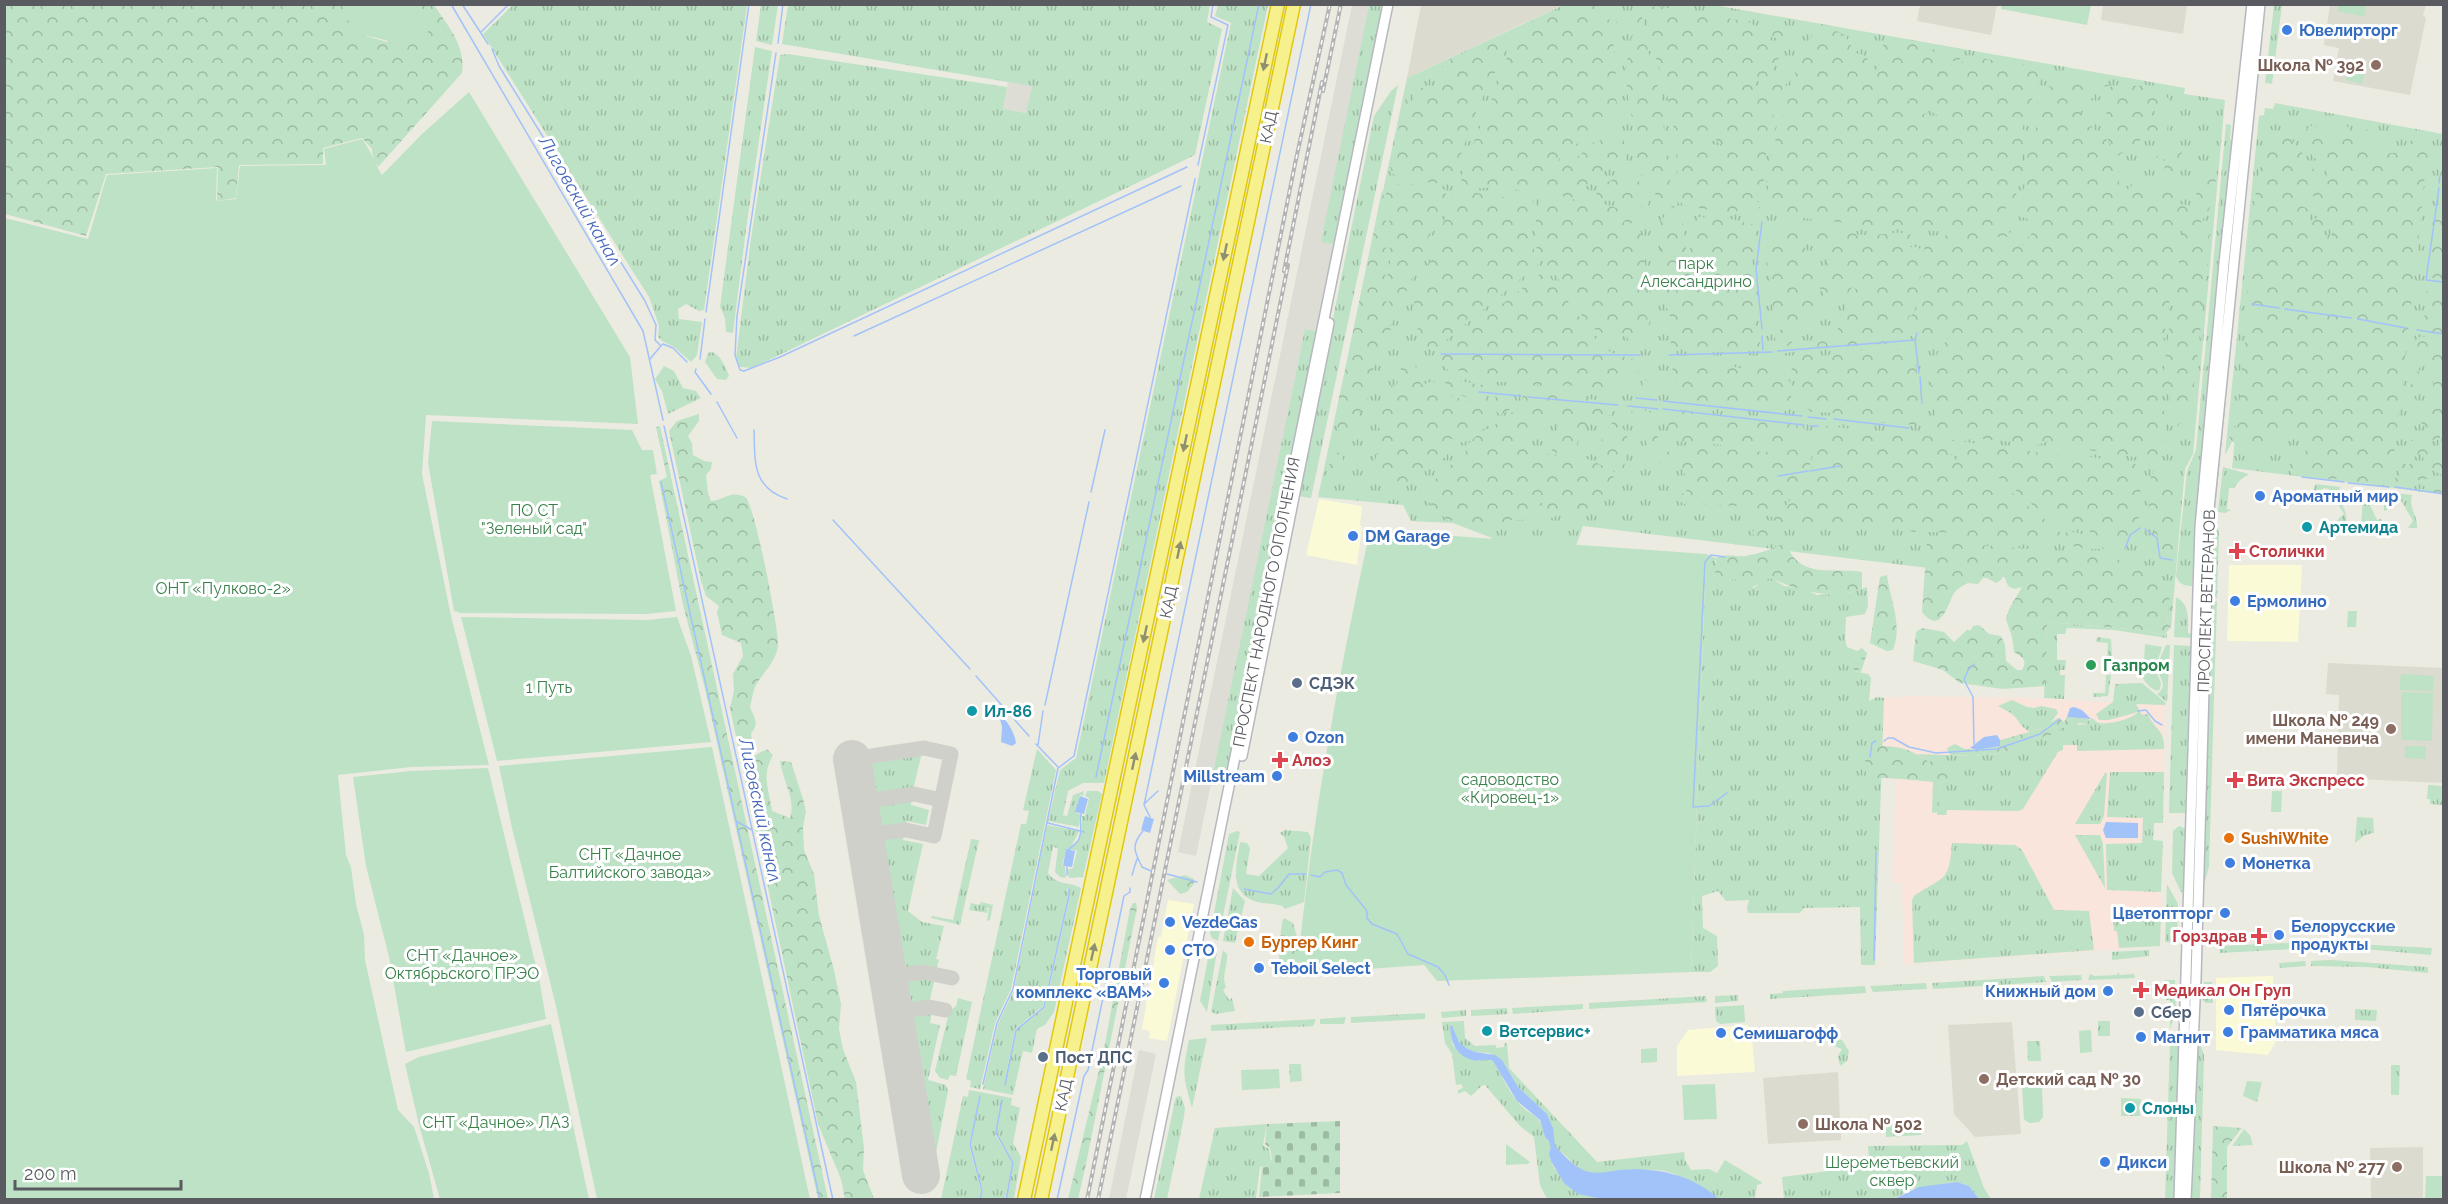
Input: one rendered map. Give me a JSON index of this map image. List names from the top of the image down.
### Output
{
  "streets": {
    "highway": ["КАД"],
    "main road": ["ПРОСПЕКТ ВЕТЕРАНОВ", "ПРОСПЕКТ НАРОДНОГО ОПОЛЧЕНИЯ"]
  },
  "water": ["Лиговский канал"],
  "parks": [
    "парк Александрино",
    "ПО СТ \"Зеленый сад\"",
    "ОНТ «Пулково-2»",
    "1 Путь",
    "садоводство «Кировец-1»",
    "СНТ «Дачное Балтийского завода»",
    "СНТ «Дачное» Октябрьского ПРЭО",
    "СНТ «Дачное» ЛАЗ",
    "Шереметьевский сквер"
  ],
  "places": {
    "other": [
      "Ювелирторг",
      "Школа № 392",
      "Ароматный мир",
      "Артемида",
      "DM Garage",
      "Ермолино",
      "Газпром",
      "СДЭК",
      "Ил-86",
      "Школа № 249 имени Маневича",
      "Ozon",
      "Millstream",
      "SushiWhite",
      "Монетка",
      "Цветоптторг",
      "VezdeGas",
      "Белорусские продукты",
      "Бургер Кинг",
      "СТО",
      "Teboil Select",
      "Торговый комплекс «ВАМ»",
      "Книжный дом",
      "Пятёрочка",
      "Сбер",
      "Ветсервис+",
      "Грамматика мяса",
      "Семишагофф",
      "Магнит",
      "Пост ДПС",
      "Детский сад № 30",
      "Слоны",
      "Школа № 502",
      "Дикси",
      "Школа № 277"
    ],
    "health": [
      "Столички",
      "Алоэ",
      "Вита Экспресс",
      "Горздрав",
      "Медикал Он Груп"
    ]
  },
  "scale_bar": "200 m"
}
